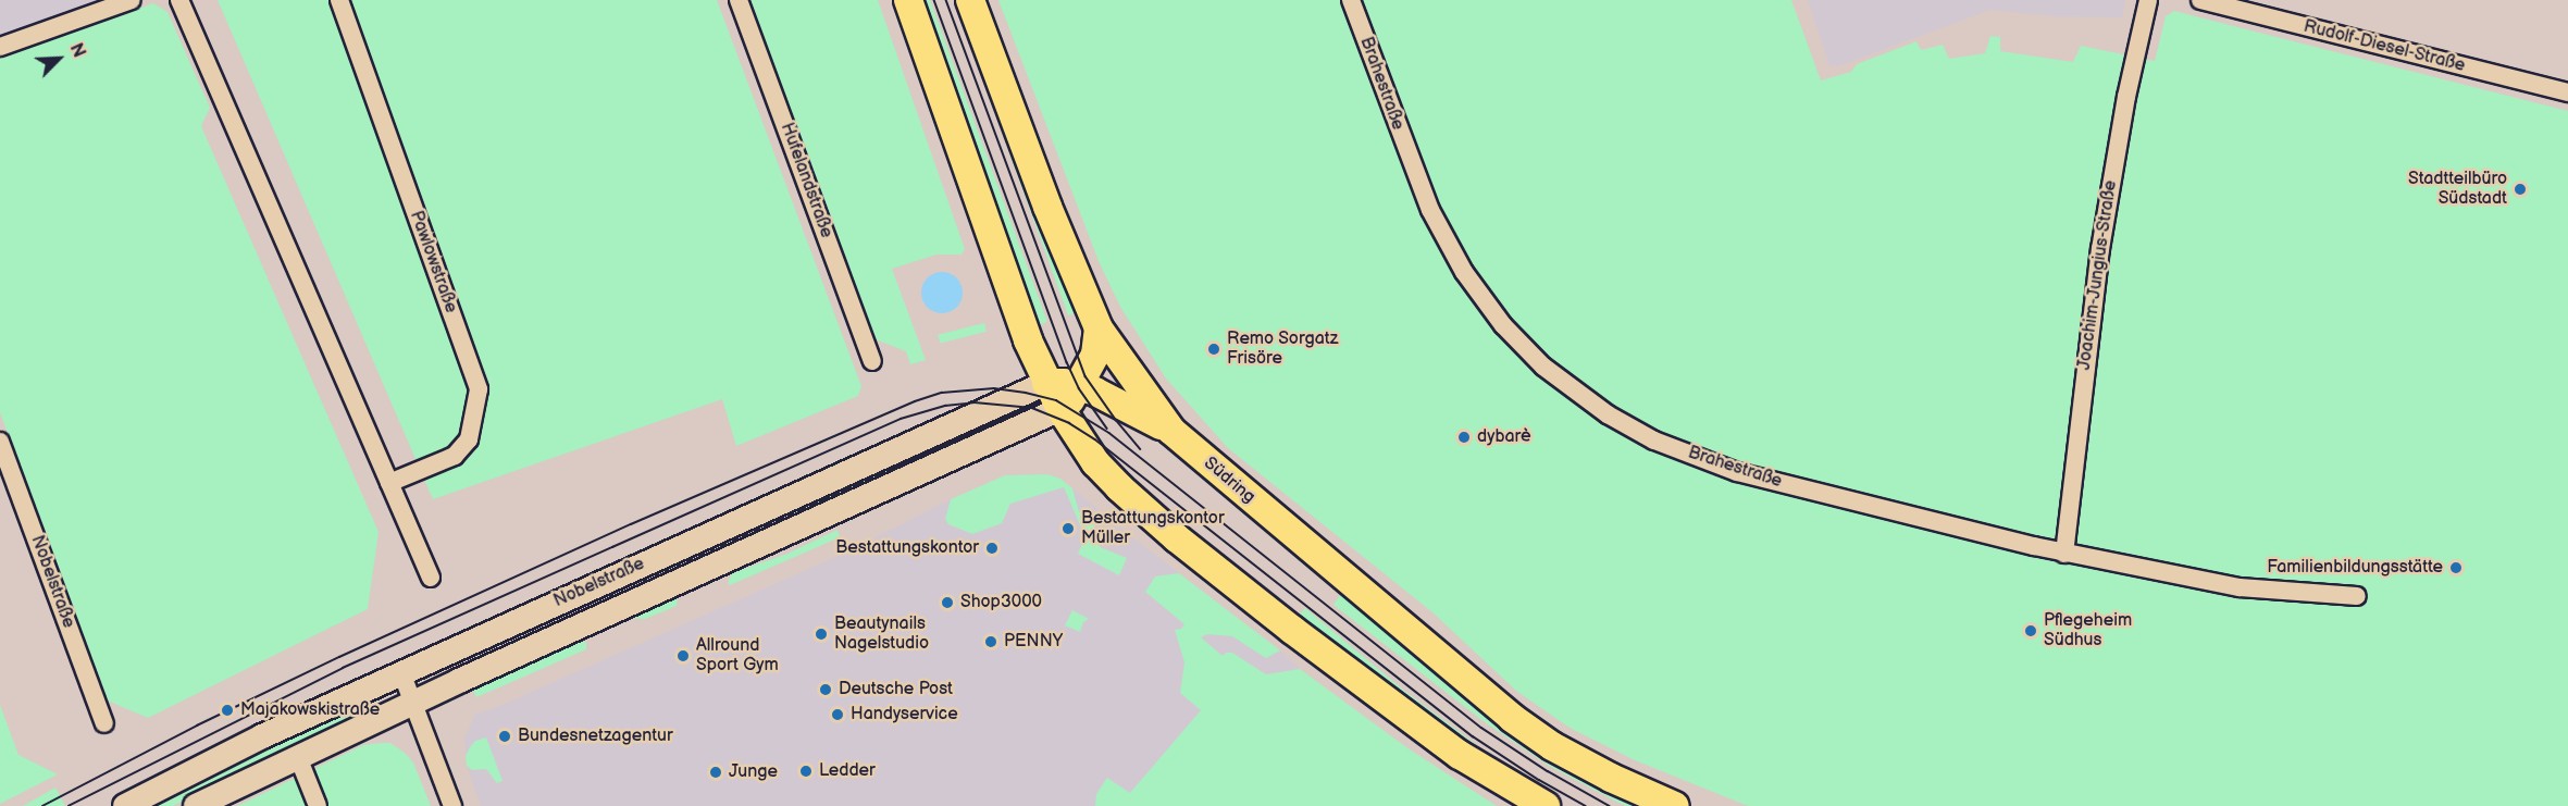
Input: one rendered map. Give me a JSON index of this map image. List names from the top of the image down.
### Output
{
  "streets": {
    "main road": ["Südring", "Nobelstraße"],
    "street": [
      "Rudolf-Diesel-Straße",
      "Brahestraße",
      "Hufelandstraße",
      "Pawlowstraße",
      "Joachim-Jungius-Straße"
    ]
  },
  "crossings": [
    ["Brahestraße", "Joachim-Jungius-Straße"],
    ["Südring", "Nobelstraße"]
  ],
  "places": [
    "Stadtteilbüro Südstadt",
    "Remo Sorgatz Frisöre",
    "dybarè",
    "Bestattungskontor Müller",
    "Bestattungskontor",
    "Familienbildungsstätte",
    "Shop3000",
    "Pflegeheim Südhus",
    "Beautynails Nagelstudio",
    "PENNY",
    "Allround Sport Gym",
    "Deutsche Post",
    "Majakowskistraße",
    "Handyservice",
    "Bundesnetzagentur",
    "Ledder",
    "Junge"
  ],
  "north": "top right"
}
